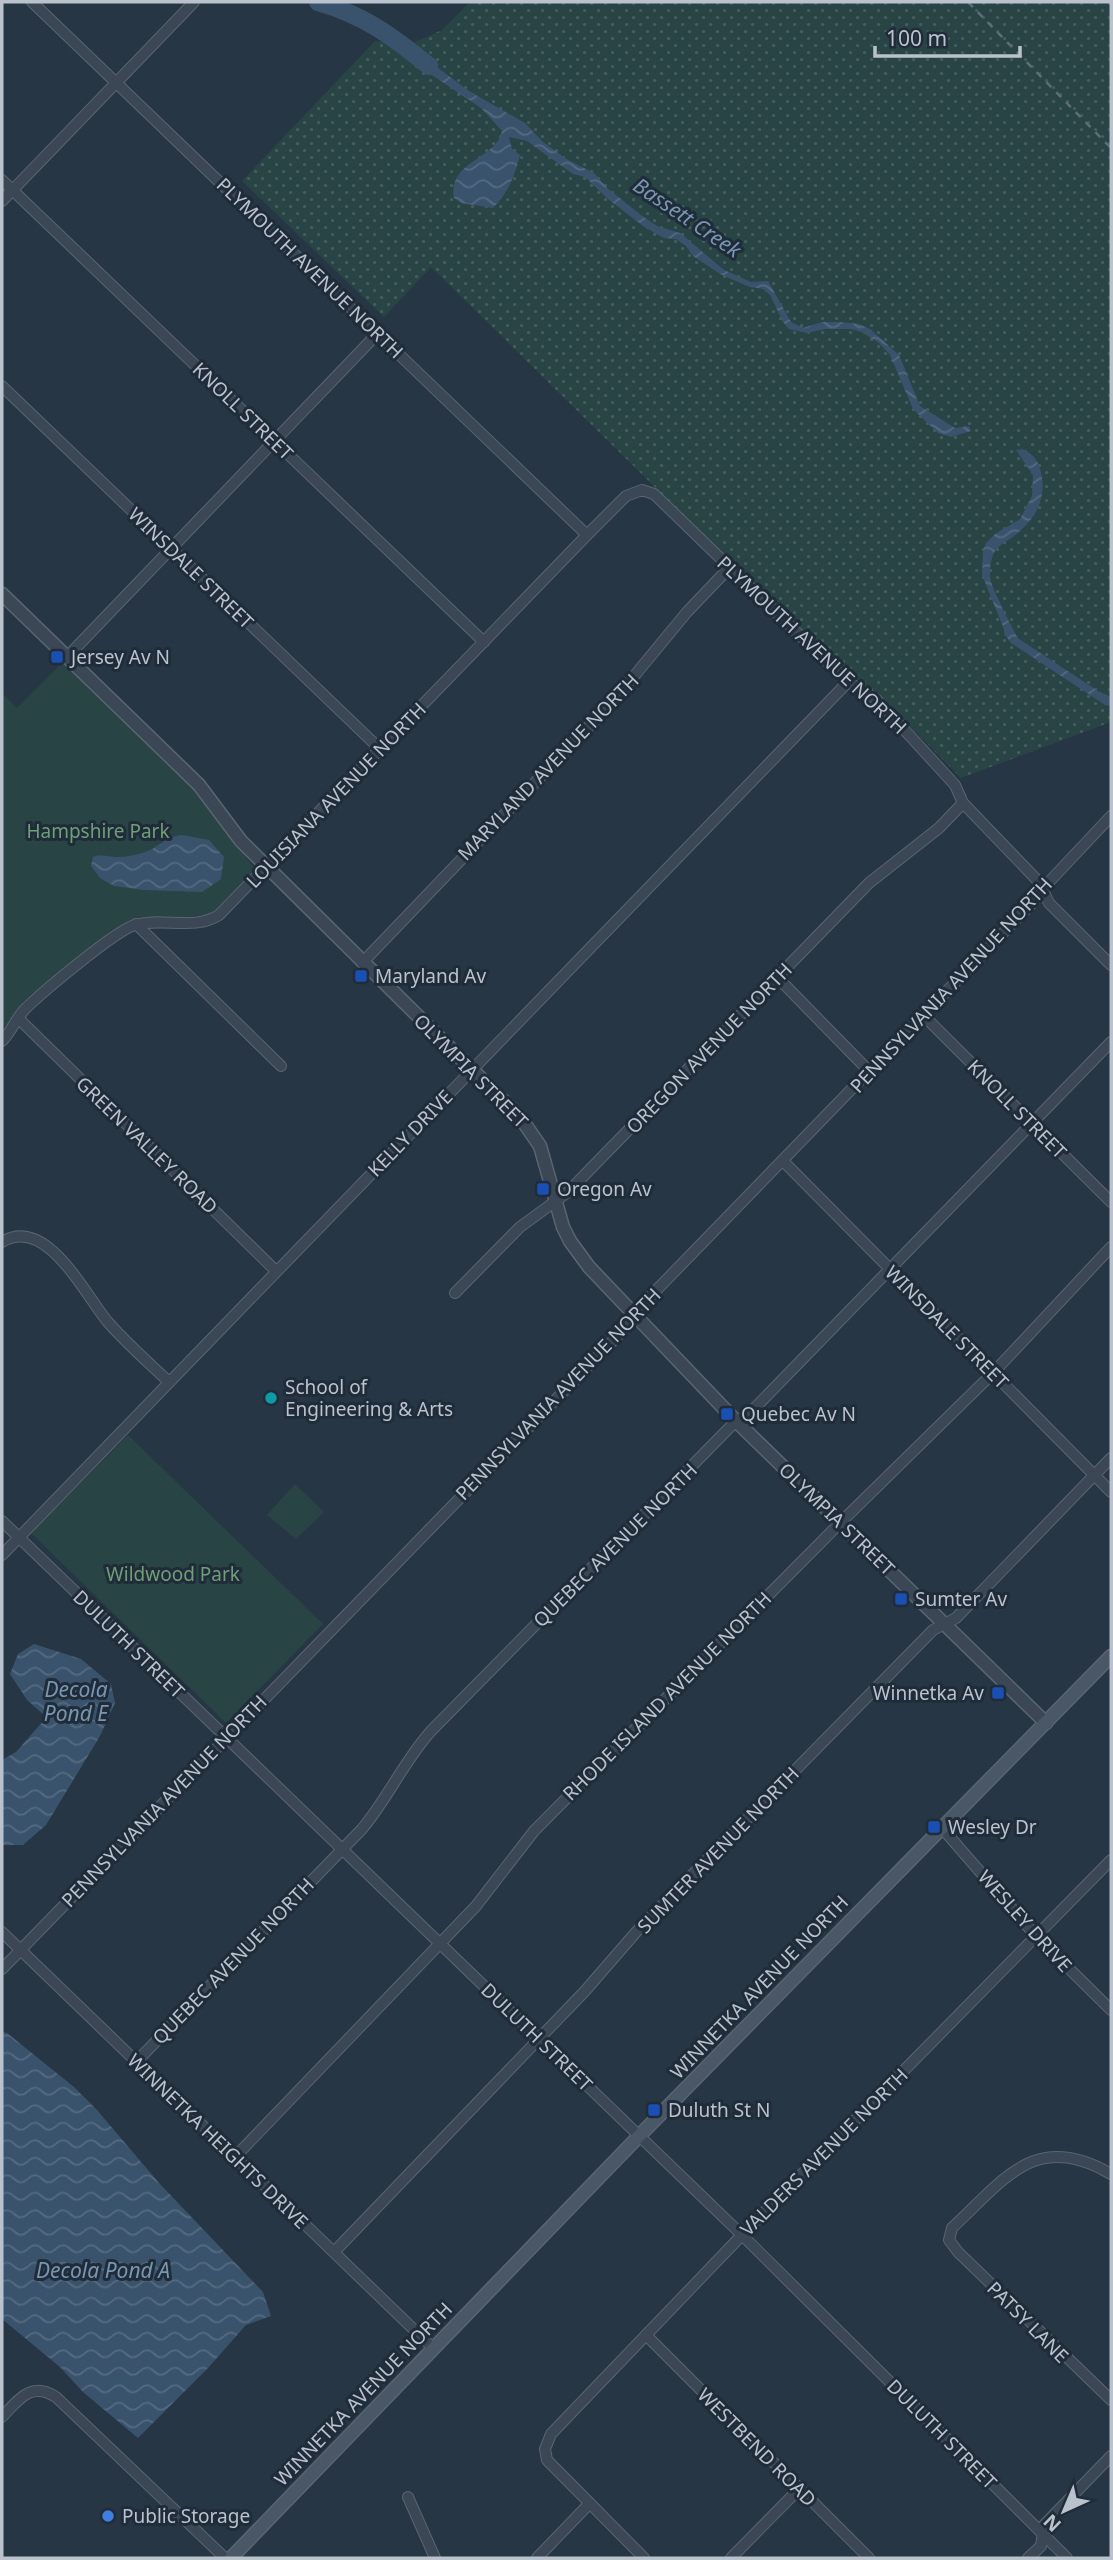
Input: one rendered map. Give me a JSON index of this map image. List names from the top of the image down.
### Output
{
  "streets": {
    "main road": ["WINNETKA AVENUE NORTH"],
    "street": [
      "PLYMOUTH AVENUE NORTH",
      "KNOLL STREET",
      "WINSDALE STREET",
      "MARYLAND AVENUE NORTH",
      "LOUISIANA AVENUE NORTH",
      "PENNSYLVANIA AVENUE NORTH",
      "OREGON AVENUE NORTH",
      "OLYMPIA STREET",
      "KELLY DRIVE",
      "GREEN VALLEY ROAD",
      "QUEBEC AVENUE NORTH",
      "DULUTH STREET",
      "RHODE ISLAND AVENUE NORTH",
      "SUMTER AVENUE NORTH",
      "WESLEY DRIVE",
      "WINNETKA HEIGHTS DRIVE",
      "VALDERS AVENUE NORTH",
      "PATSY LANE",
      "WESTBEND ROAD"
    ]
  },
  "crossings": [
    ["PLYMOUTH AVENUE NORTH", "MARYLAND AVENUE NORTH"],
    ["PLYMOUTH AVENUE NORTH", "LOUISIANA AVENUE NORTH"],
    ["PLYMOUTH AVENUE NORTH", "PENNSYLVANIA AVENUE NORTH"],
    ["PLYMOUTH AVENUE NORTH", "OREGON AVENUE NORTH"],
    ["PLYMOUTH AVENUE NORTH", "KELLY DRIVE"],
    ["KNOLL STREET", "LOUISIANA AVENUE NORTH"],
    ["KNOLL STREET", "PENNSYLVANIA AVENUE NORTH"],
    ["KNOLL STREET", "QUEBEC AVENUE NORTH"],
    ["WINSDALE STREET", "LOUISIANA AVENUE NORTH"],
    ["WINSDALE STREET", "PENNSYLVANIA AVENUE NORTH"],
    ["WINSDALE STREET", "QUEBEC AVENUE NORTH"],
    ["WINSDALE STREET", "RHODE ISLAND AVENUE NORTH"],
    ["WINSDALE STREET", "SUMTER AVENUE NORTH"],
    ["MARYLAND AVENUE NORTH", "OLYMPIA STREET"],
    ["LOUISIANA AVENUE NORTH", "OLYMPIA STREET"],
    ["PENNSYLVANIA AVENUE NORTH", "OLYMPIA STREET"],
    ["PENNSYLVANIA AVENUE NORTH", "DULUTH STREET"],
    ["PENNSYLVANIA AVENUE NORTH", "WINNETKA HEIGHTS DRIVE"],
    ["OREGON AVENUE NORTH", "OLYMPIA STREET"],
    ["OLYMPIA STREET", "KELLY DRIVE"],
    ["OLYMPIA STREET", "QUEBEC AVENUE NORTH"],
    ["OLYMPIA STREET", "RHODE ISLAND AVENUE NORTH"],
    ["OLYMPIA STREET", "SUMTER AVENUE NORTH"],
    ["OLYMPIA STREET", "WINNETKA AVENUE NORTH"],
    ["KELLY DRIVE", "GREEN VALLEY ROAD"],
    ["KELLY DRIVE", "DULUTH STREET"],
    ["QUEBEC AVENUE NORTH", "DULUTH STREET"],
    ["QUEBEC AVENUE NORTH", "WINNETKA HEIGHTS DRIVE"],
    ["DULUTH STREET", "RHODE ISLAND AVENUE NORTH"],
    ["DULUTH STREET", "SUMTER AVENUE NORTH"],
    ["DULUTH STREET", "WINNETKA AVENUE NORTH"],
    ["DULUTH STREET", "VALDERS AVENUE NORTH"],
    ["RHODE ISLAND AVENUE NORTH", "WINNETKA HEIGHTS DRIVE"],
    ["SUMTER AVENUE NORTH", "WINNETKA HEIGHTS DRIVE"],
    ["WESLEY DRIVE", "WINNETKA AVENUE NORTH"],
    ["WESLEY DRIVE", "VALDERS AVENUE NORTH"],
    ["WINNETKA AVENUE NORTH", "WINNETKA HEIGHTS DRIVE"],
    ["VALDERS AVENUE NORTH", "WESTBEND ROAD"]
  ],
  "water": ["Bassett Creek", "Decola Pond E", "Decola Pond A"],
  "parks": ["Hampshire Park", "Wildwood Park"],
  "places": {
    "transit": [
      "Jersey Av N",
      "Maryland Av",
      "Oregon Av",
      "Quebec Av N",
      "Sumter Av",
      "Winnetka Av",
      "Wesley Dr",
      "Duluth St N"
    ],
    "other": ["School of Engineering & Arts", "Public Storage"]
  },
  "scale_bar": "100 m",
  "north": "bottom left"
}
